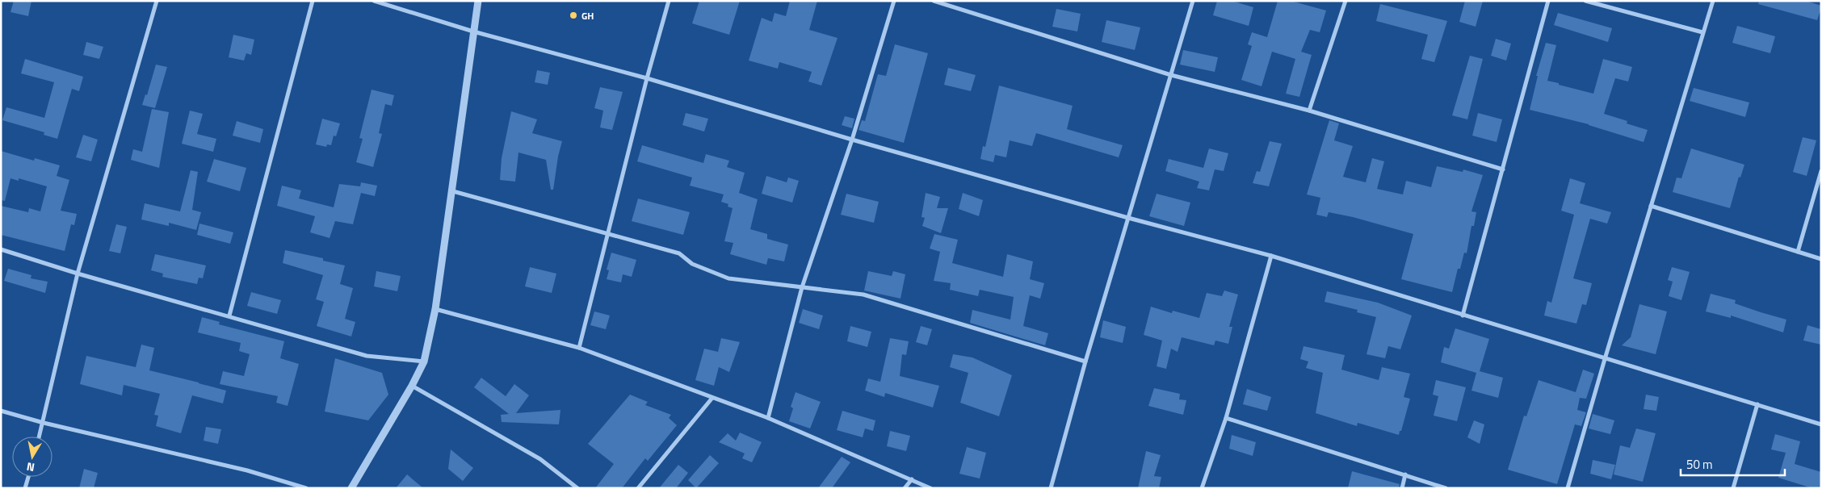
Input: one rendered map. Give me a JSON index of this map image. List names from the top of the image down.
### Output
{
  "places": ["GH"],
  "scale_bar": "50 m",
  "north": "bottom"
}
